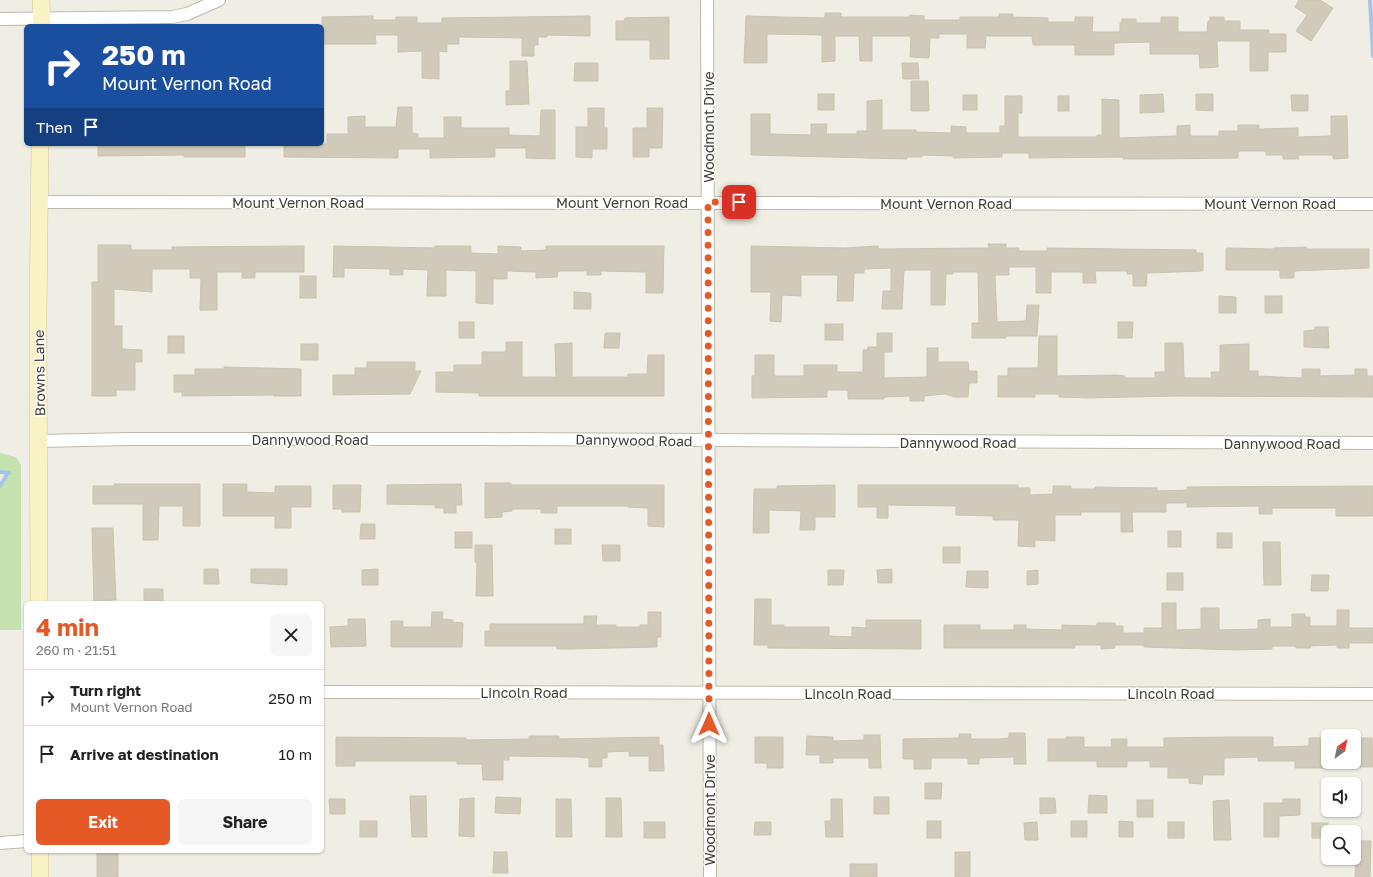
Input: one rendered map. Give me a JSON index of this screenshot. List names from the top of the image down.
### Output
{
  "streets": {
    "street": [
      "Woodmont Drive",
      "Mount Vernon Road",
      "Browns Lane",
      "Dannywood Road",
      "Lincoln Road"
    ]
  },
  "crossings": [
    ["Woodmont Drive", "Mount Vernon Road"],
    ["Woodmont Drive", "Dannywood Road"],
    ["Woodmont Drive", "Lincoln Road"],
    ["Mount Vernon Road", "Browns Lane"],
    ["Browns Lane", "Dannywood Road"]
  ],
  "north": "top right",
  "page": {
    "turn": ["250 m", "Mount Vernon Road"],
    "then": "Then",
    "heading": ["4 min", "260 m · 21:51"],
    "list": [
      {
        "name": "Turn right",
        "note": "Mount Vernon Road",
        "value": "250 m"
      },
      {
        "name": "Arrive at destination",
        "value": "10 m"
      }
    ],
    "buttons": ["Exit", "Share"]
  }
}
